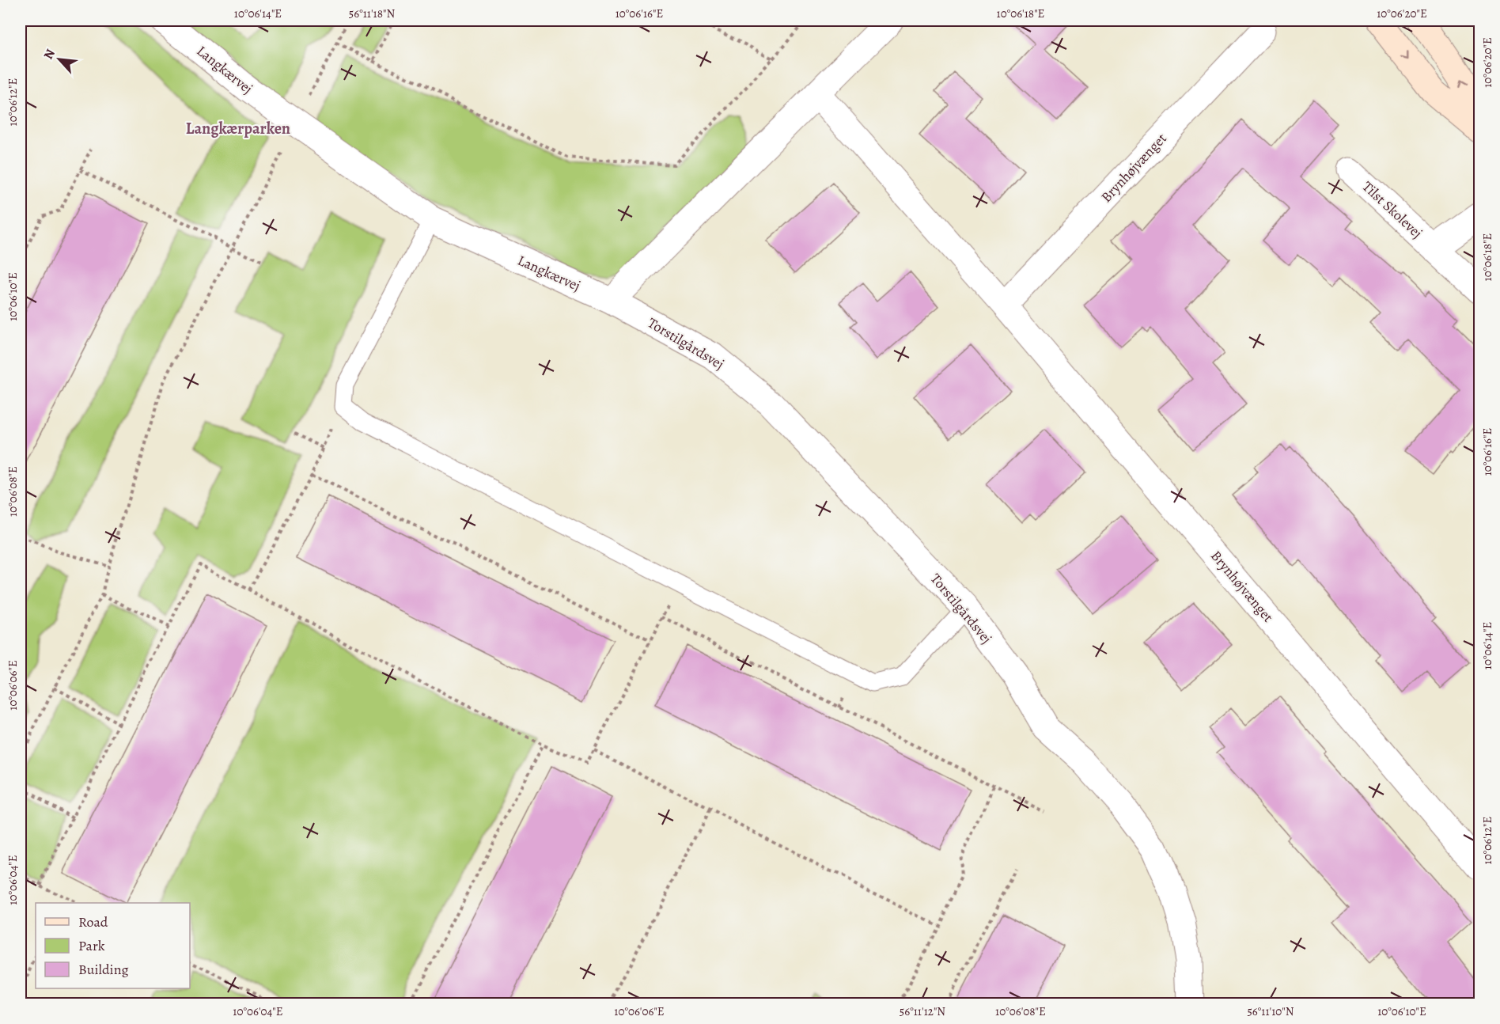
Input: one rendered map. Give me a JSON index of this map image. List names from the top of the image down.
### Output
{
  "streets": {
    "street": [
      "Langkærvej",
      "Brynhøjvænget",
      "Tilst Skolevej",
      "Torstilgårdsvej"
    ]
  },
  "crossings": [
    ["Langkærvej", "Torstilgårdsvej"]
  ],
  "districts": ["Langkærparken"],
  "legend": ["Road", "Park", "Building"],
  "north": "top left",
  "coordinates": [
    "10°06'14\"E",
    "56°11'18\"N",
    "10°06'16\"E",
    "10°06'18\"E",
    "10°06'20\"E",
    "10°06'12\"E",
    "10°06'10\"E",
    "10°06'08\"E",
    "10°06'06\"E",
    "10°06'04\"E",
    "56°11'12\"N",
    "56°11'10\"N"
  ]
}
